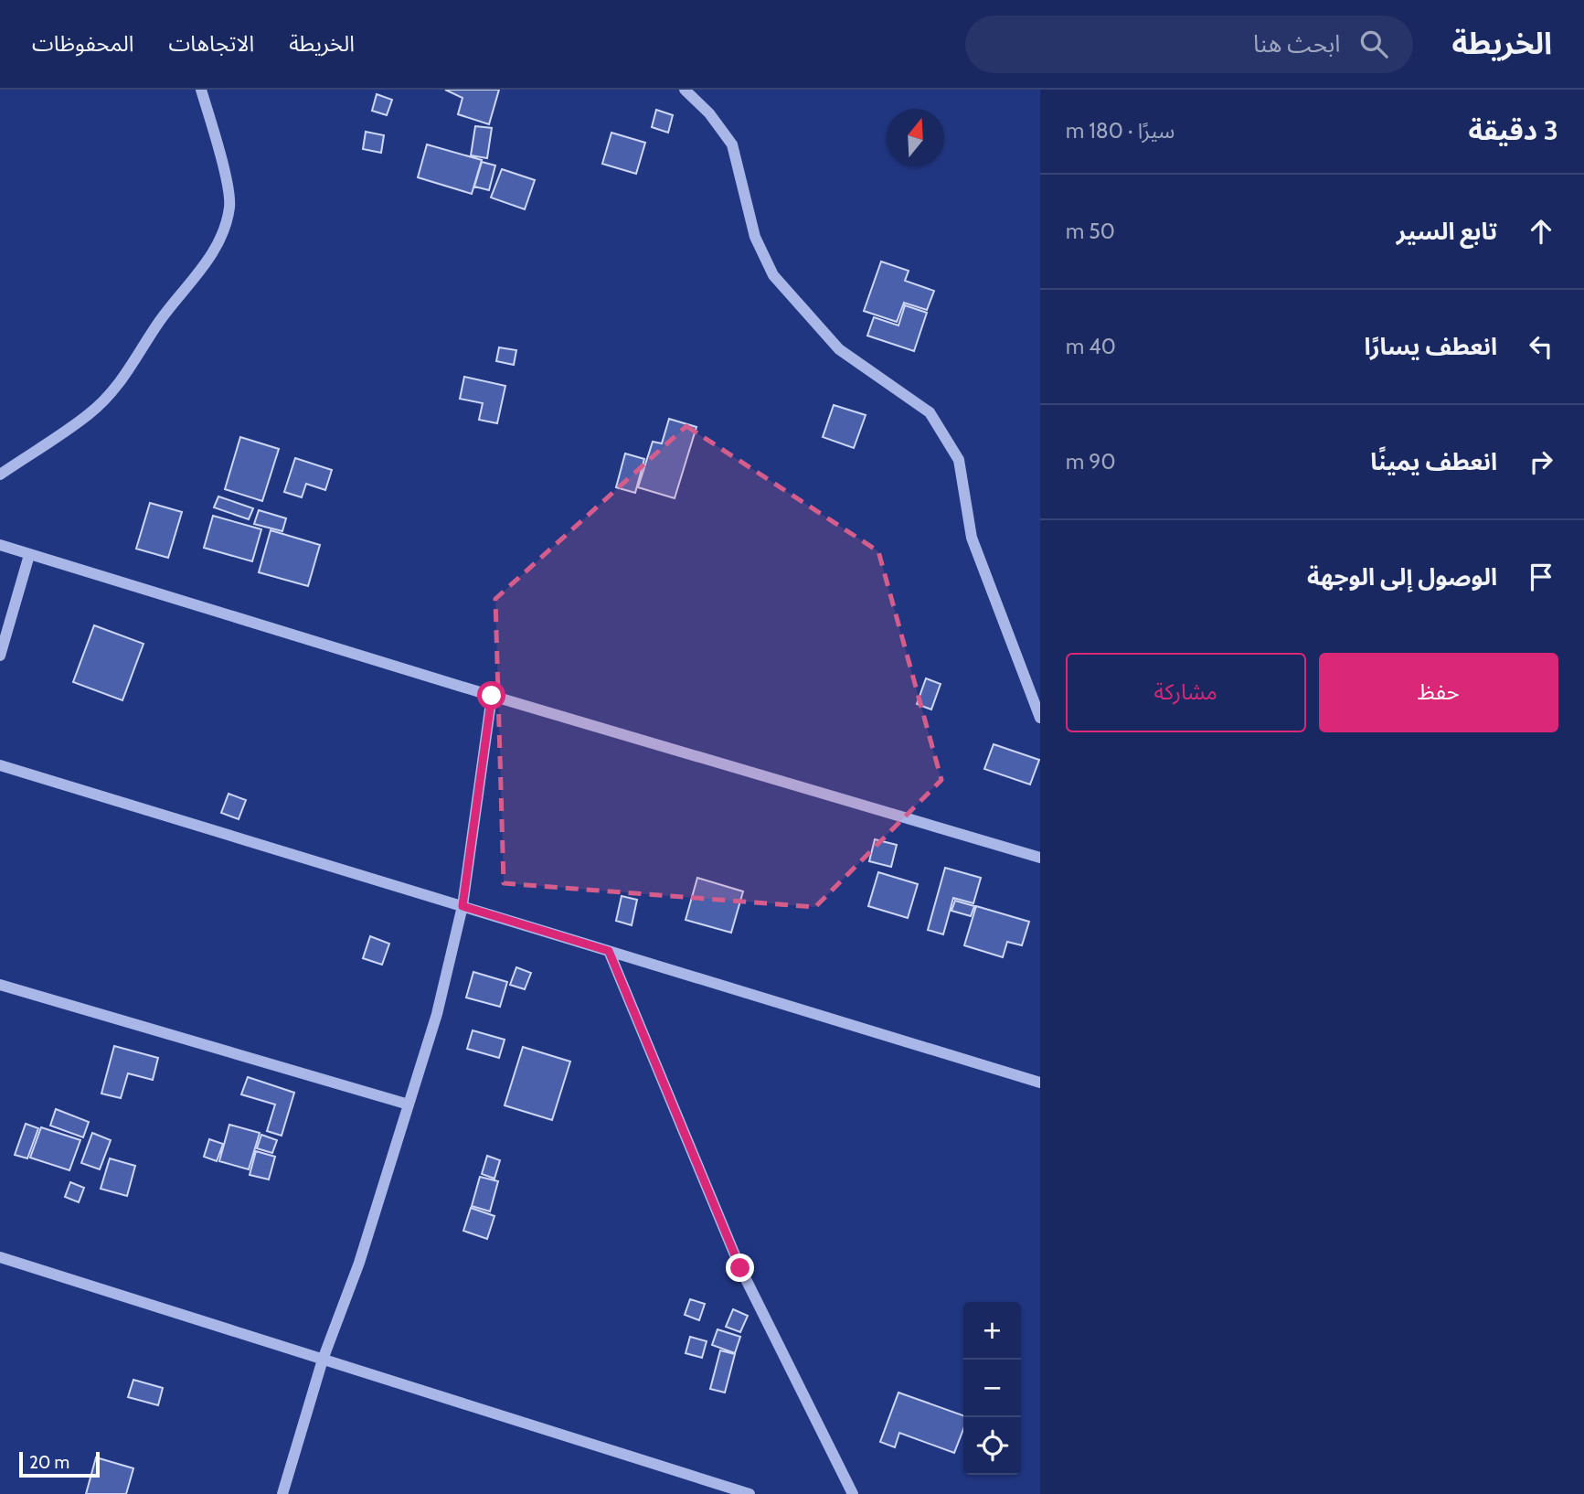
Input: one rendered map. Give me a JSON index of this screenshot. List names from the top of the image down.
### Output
{
  "scale_bar": "20 m",
  "north": "top",
  "page": {
    "header": "الخريطة",
    "search": "ابحث هنا",
    "nav": ["الخريطة", "الاتجاهات", "المحفوظات"],
    "heading": ["3 دقيقة", "سيرًا · 180 m"],
    "list": [
      ["تابع السير", "50 m"],
      ["انعطف يسارًا", "40 m"],
      ["انعطف يمينًا", "90 m"],
      "الوصول إلى الوجهة"
    ],
    "buttons": ["حفظ", "مشاركة"],
    "map_buttons": ["+", "−"],
    "scale": "20 m"
  }
}
